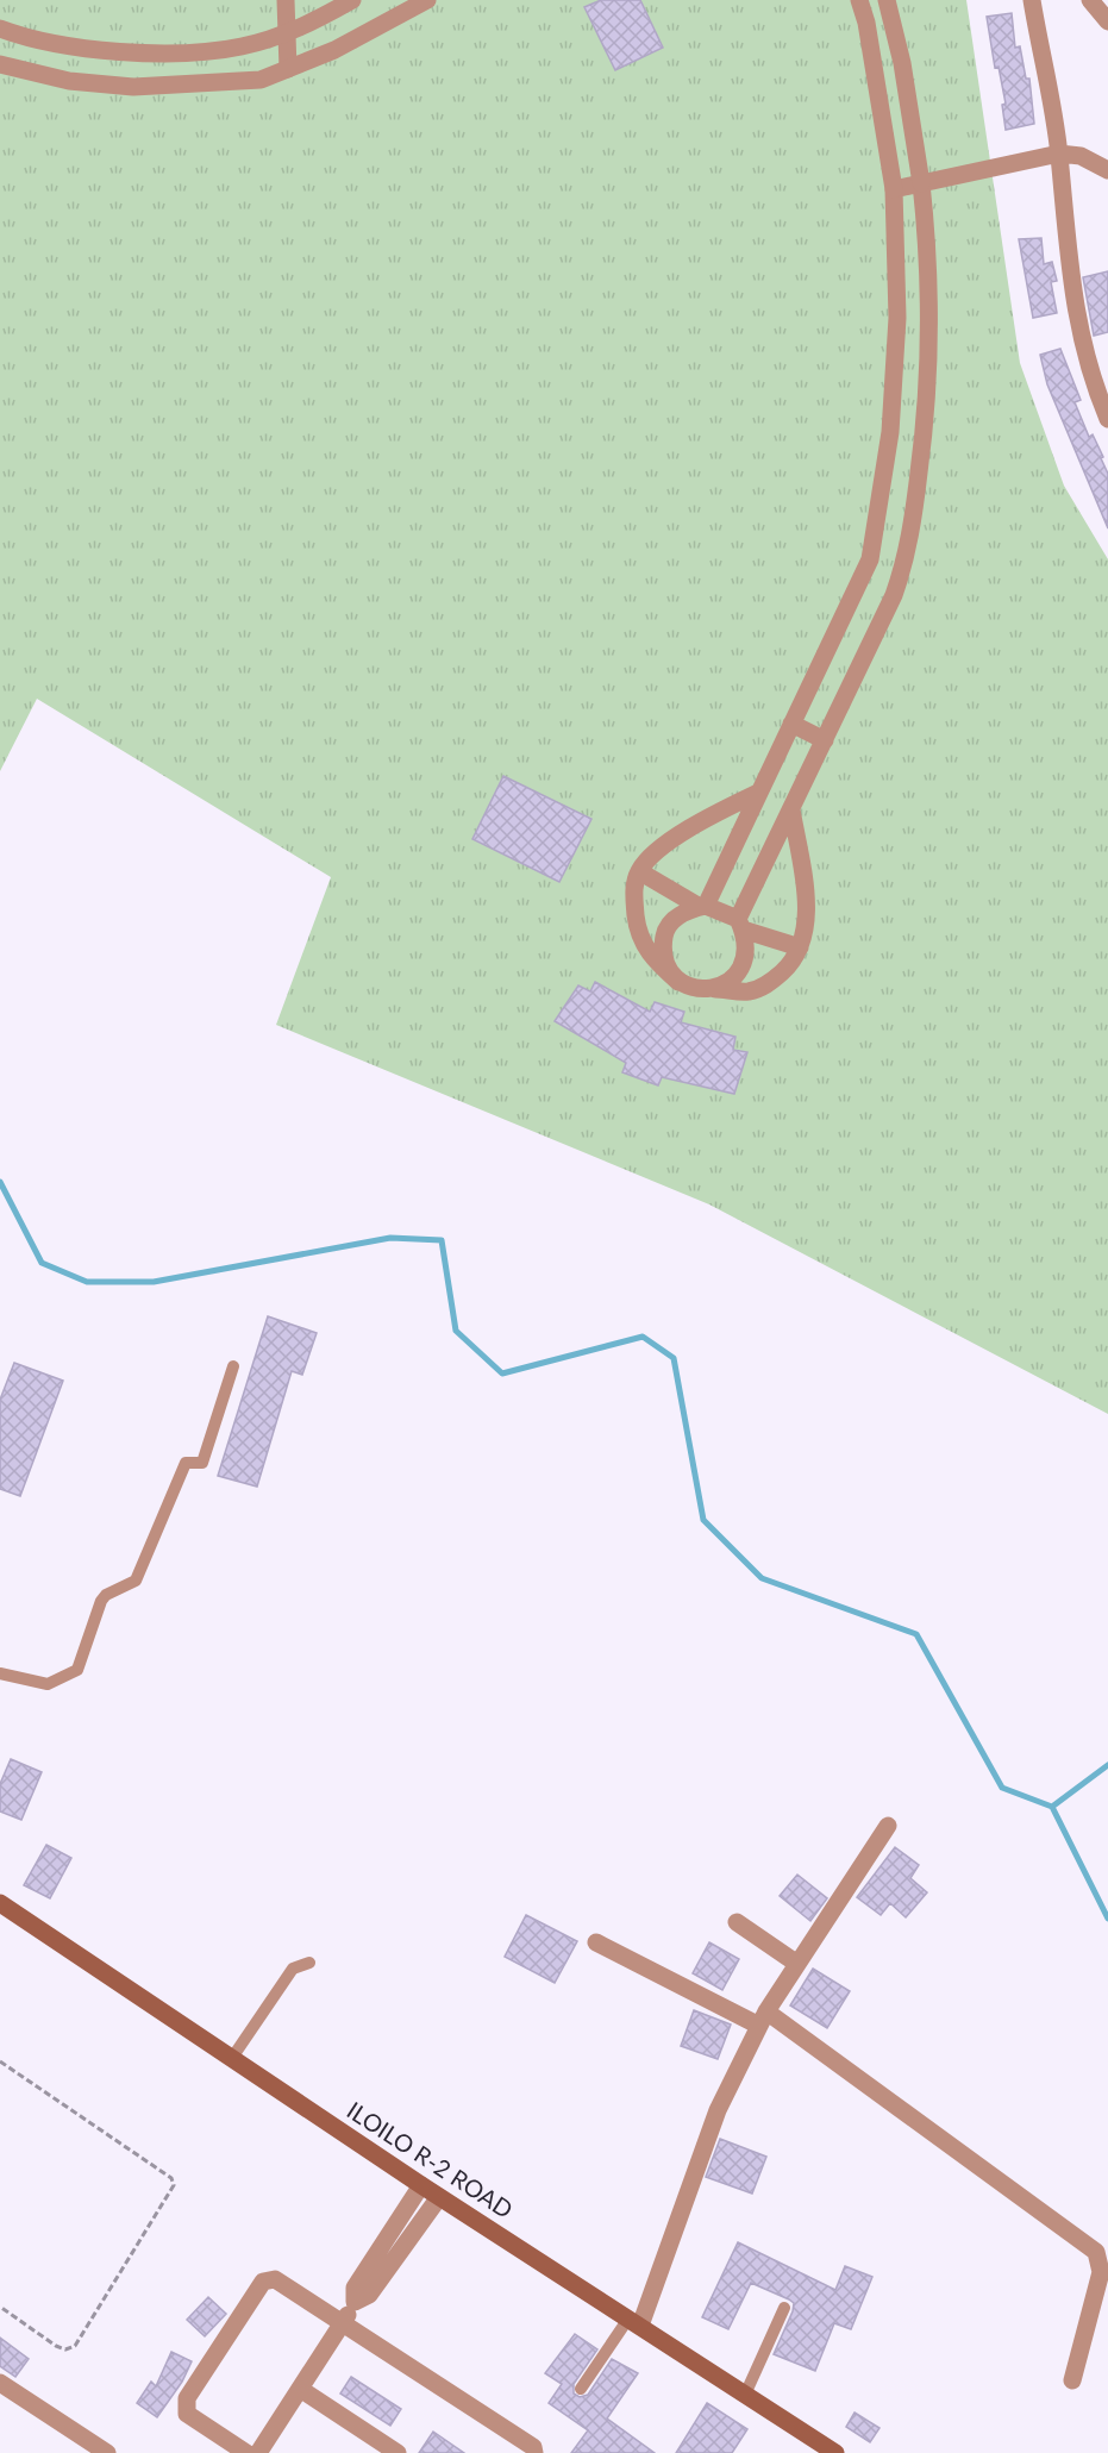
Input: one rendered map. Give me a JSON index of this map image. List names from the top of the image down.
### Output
{
  "streets": {
    "main road": ["ILOILO R-2 ROAD"]
  }
}
